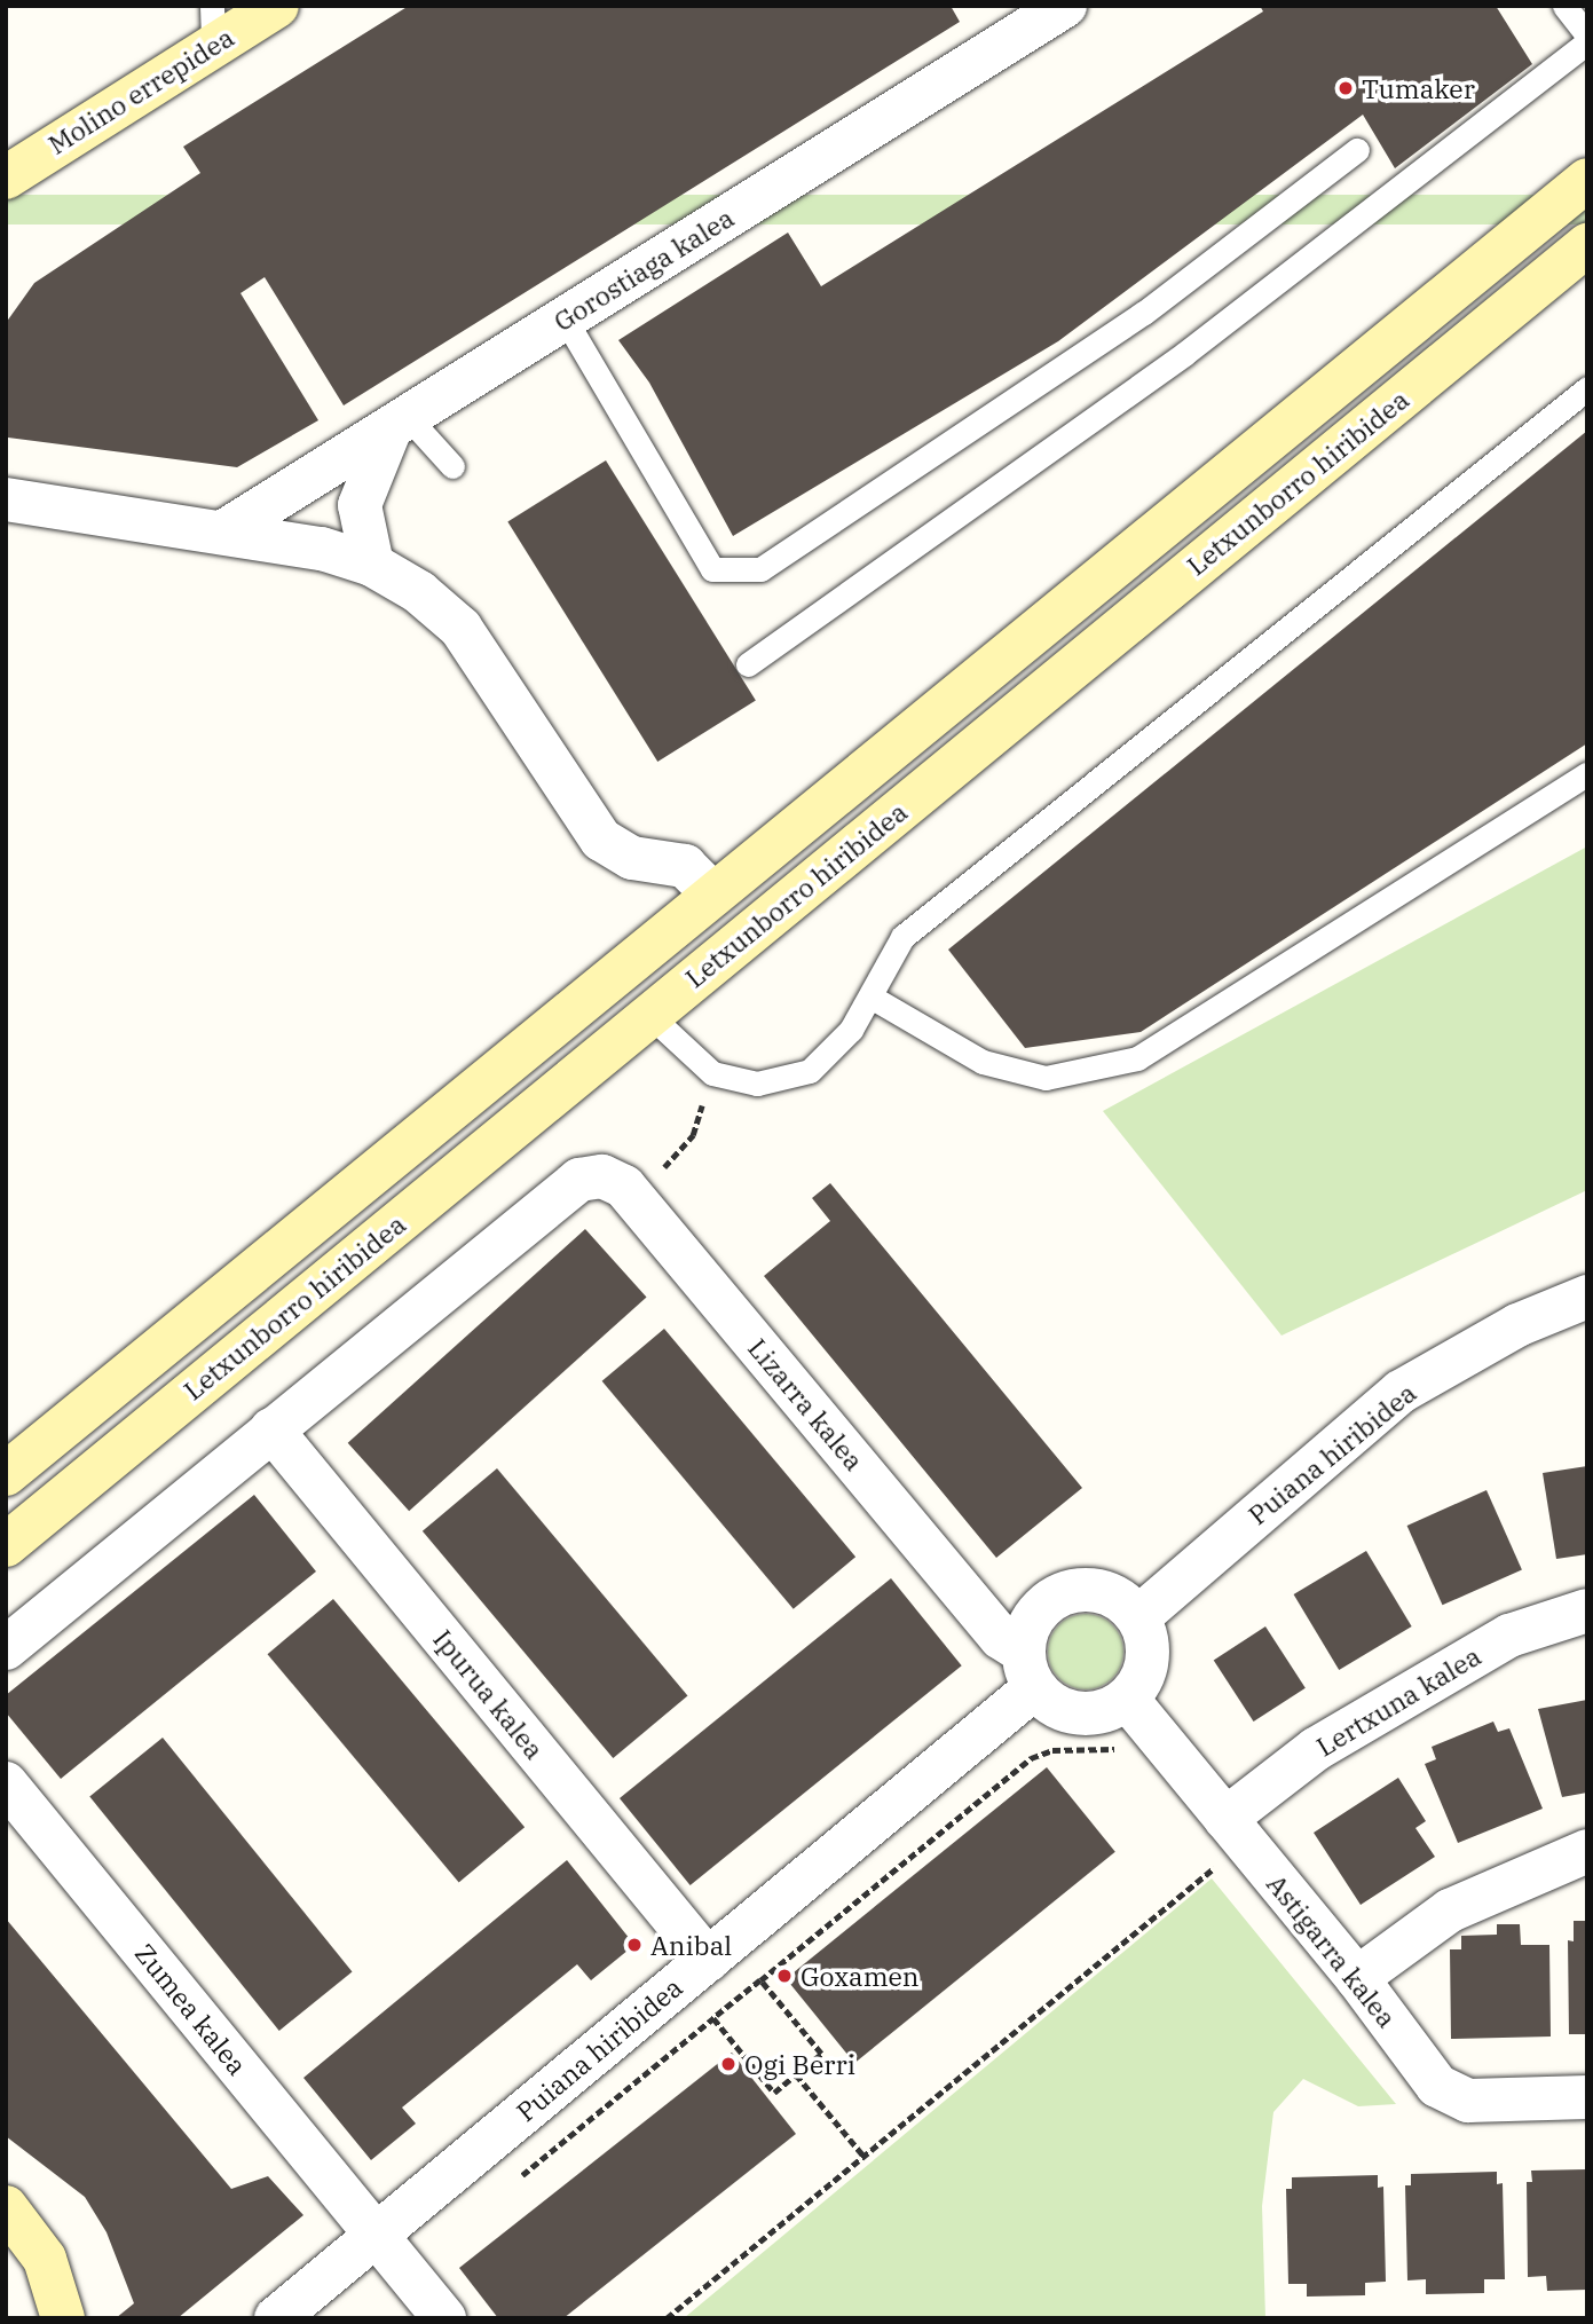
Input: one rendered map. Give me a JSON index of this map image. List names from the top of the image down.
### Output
{
  "streets": {
    "main road": ["Molino errepidea", "Letxunborro hiribidea"],
    "street": [
      "Gorostiaga kalea",
      "Lizarra kalea",
      "Puiana hiribidea",
      "Ipurua kalea",
      "Lertxuna kalea",
      "Astigarra kalea",
      "Zumea kalea"
    ]
  },
  "crossings": [
    ["Lizarra kalea", "Puiana hiribidea"],
    ["Lizarra kalea", "Ipurua kalea"],
    ["Lizarra kalea", "Astigarra kalea"],
    ["Puiana hiribidea", "Ipurua kalea"],
    ["Puiana hiribidea", "Astigarra kalea"],
    ["Puiana hiribidea", "Zumea kalea"],
    ["Lertxuna kalea", "Astigarra kalea"]
  ],
  "places": [
    "Tumaker",
    "Anibal",
    "Goxamen",
    "Ogi Berri"
  ]
}
